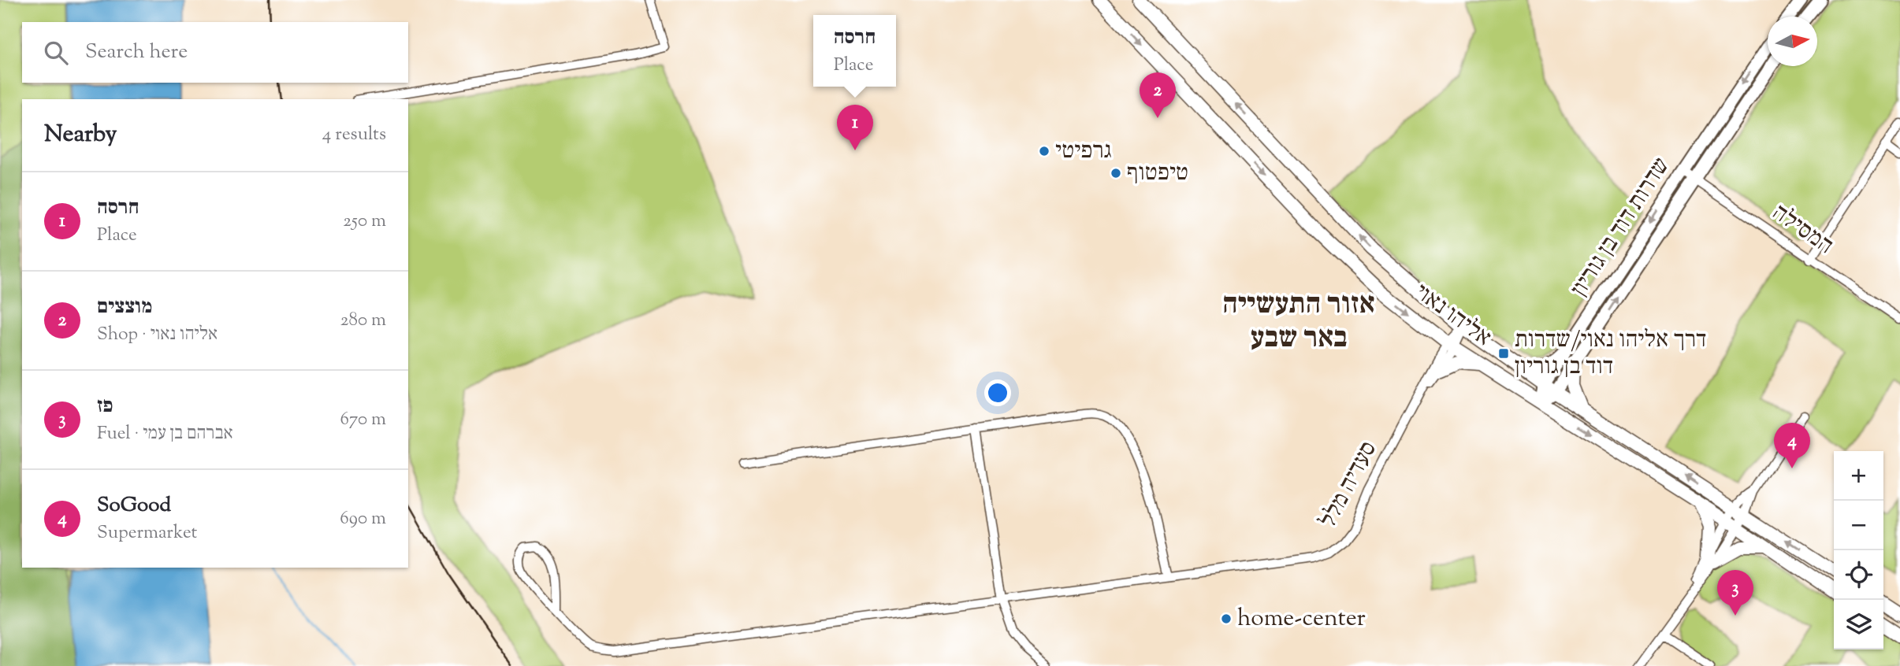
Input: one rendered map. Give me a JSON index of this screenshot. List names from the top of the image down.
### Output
{
  "streets": {
    "highway": ["אליהו נאוי"],
    "main road": ["שדרות דוד בן גוריון"],
    "street": ["המסילה", "סעדיה מלל"]
  },
  "crossings": [
    ["שדרות דוד בן גוריון", "המסילה"],
    ["שדרות דוד בן גוריון", "אליהו נאוי"],
    ["אליהו נאוי", "סעדיה מלל"]
  ],
  "districts": ["אזור התעשייה באר שבע"],
  "places": {
    "other": ["גרפיטי", "טיפטוף", "home-center"],
    "transit": ["דרך אליהו נאוי/שדרות דוד בן גוריון"]
  },
  "north": "right",
  "page": {
    "popup": ["חרסה", "Place"],
    "search": "Search here",
    "pins": [
      "2",
      "1",
      "4",
      "3"
    ],
    "heading": ["Nearby", "4 results"],
    "list": [
      {
        "mark": "1",
        "name": "חרסה",
        "note": "Place",
        "value": "250 m"
      },
      {
        "mark": "2",
        "name": "מוצצים",
        "note": "Shop · אליהו נאוי",
        "value": "280 m"
      },
      {
        "mark": "3",
        "name": "פז",
        "note": "Fuel · אברהם בן עמי",
        "value": "670 m"
      },
      {
        "mark": "4",
        "name": "SoGood",
        "note": "Supermarket",
        "value": "690 m"
      }
    ],
    "map_buttons": ["+", "−"]
  }
}
